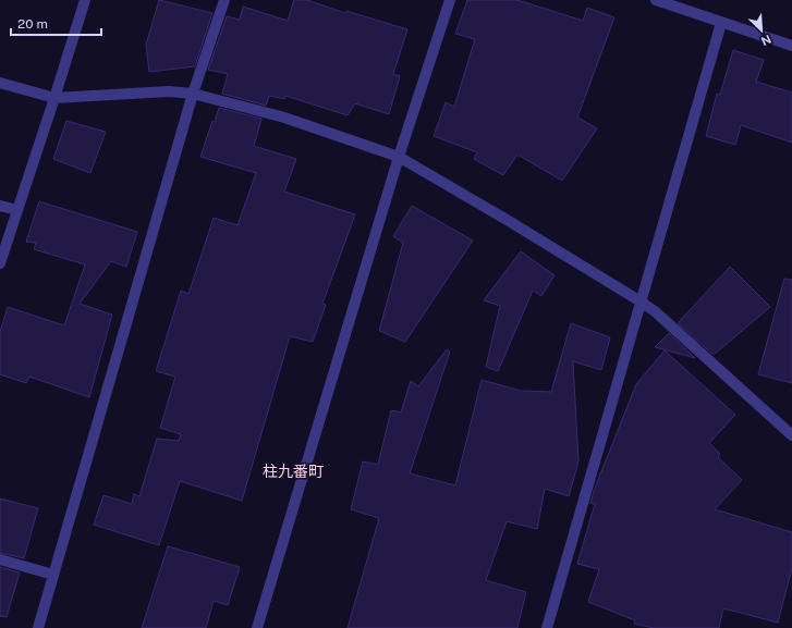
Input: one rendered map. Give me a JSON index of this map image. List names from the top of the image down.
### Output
{
  "districts": ["柱九番町"],
  "scale_bar": "20 m",
  "north": "bottom right"
}
